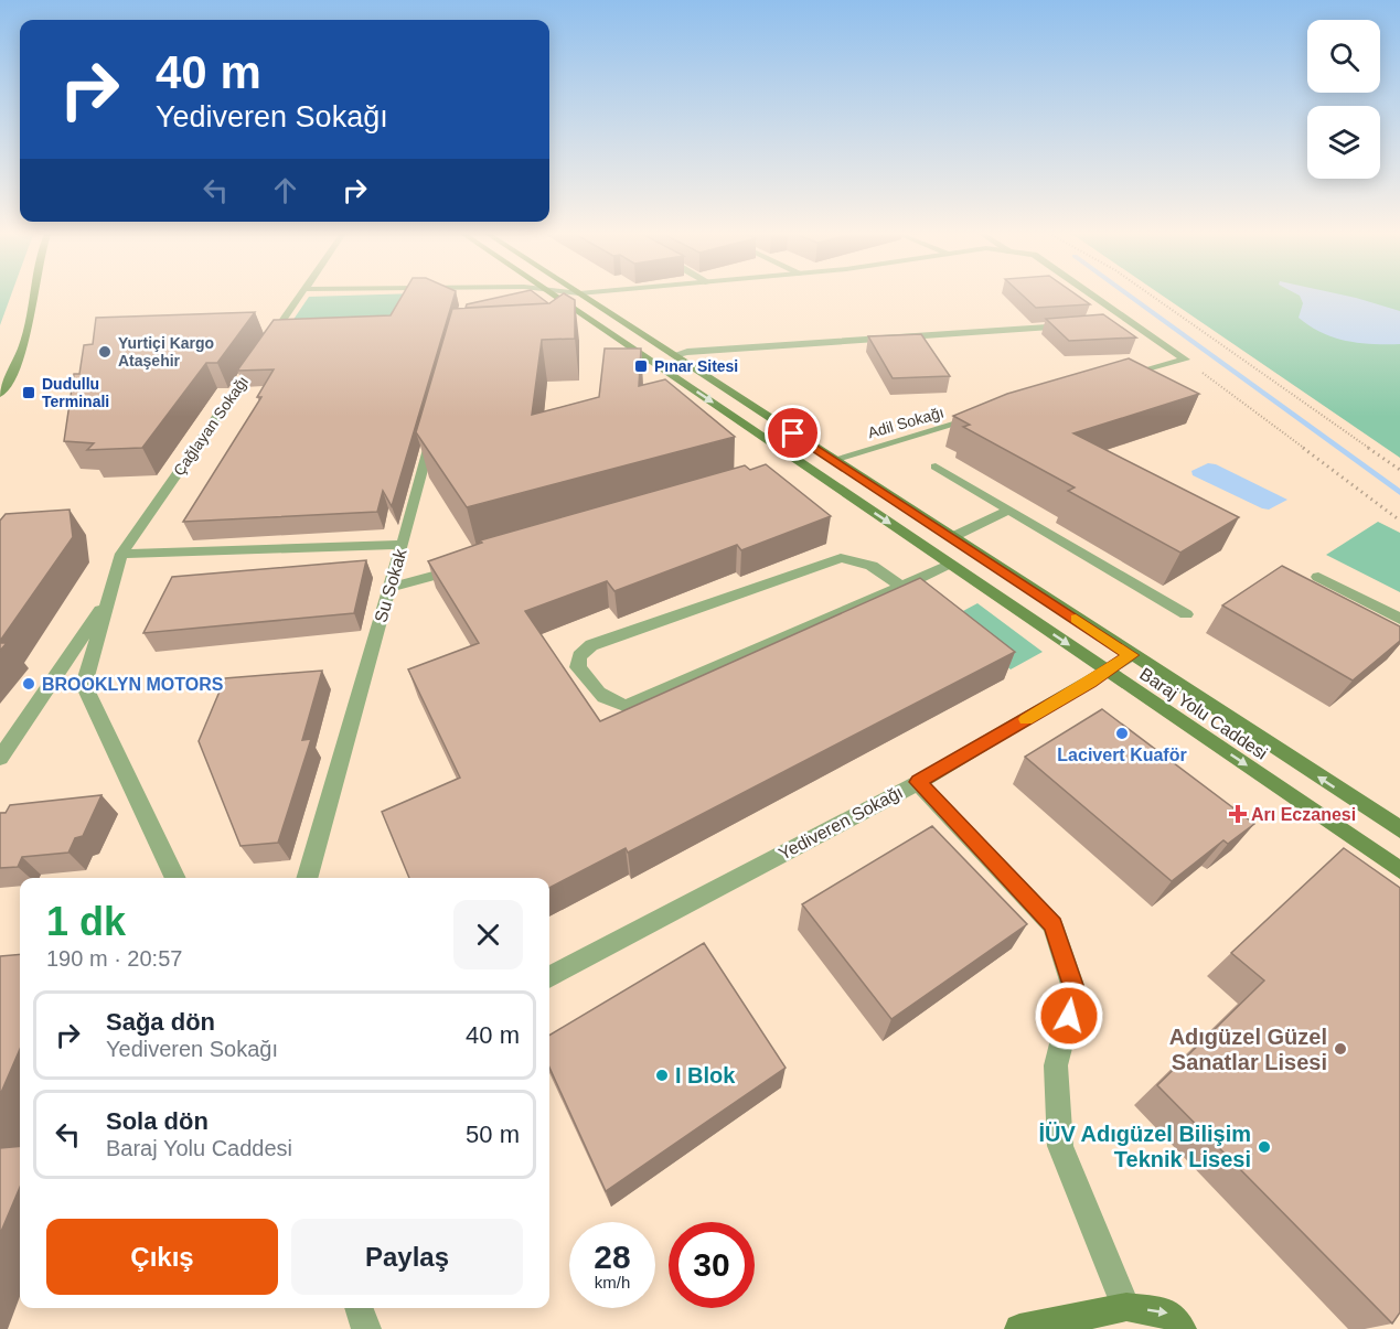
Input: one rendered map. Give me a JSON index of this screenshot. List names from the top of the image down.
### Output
{
  "streets": {
    "street": [
      "Adil Sokağı",
      "Çağlayan Sokağı",
      "Su Sokak",
      "Baraj Yolu Caddesi",
      "Yediveren Sokağı"
    ]
  },
  "crossings": [
    ["Adil Sokağı", "Baraj Yolu Caddesi"],
    ["Baraj Yolu Caddesi", "Yediveren Sokağı"]
  ],
  "places": {
    "other": [
      "Yurtiçi Kargo Ataşehir",
      "BROOKLYN MOTORS",
      "Lacivert Kuaför",
      "Adıgüzel Güzel Sanatlar Lisesi",
      "I Blok",
      "İÜV Adıgüzel Bilişim Teknik Lisesi"
    ],
    "transit": ["Pınar Sitesi", "Dudullu Terminali"],
    "health": ["Arı Eczanesi"]
  },
  "page": {
    "turn": ["40 m", "Yediveren Sokağı"],
    "heading": ["1 dk", "190 m · 20:57"],
    "list": [
      {
        "name": "Sağa dön",
        "note": "Yediveren Sokağı",
        "value": "40 m"
      },
      {
        "name": "Sola dön",
        "note": "Baraj Yolu Caddesi",
        "value": "50 m"
      }
    ],
    "buttons": ["Çıkış", "Paylaş"],
    "speed": "28 km/h",
    "limit": "30"
  }
}
